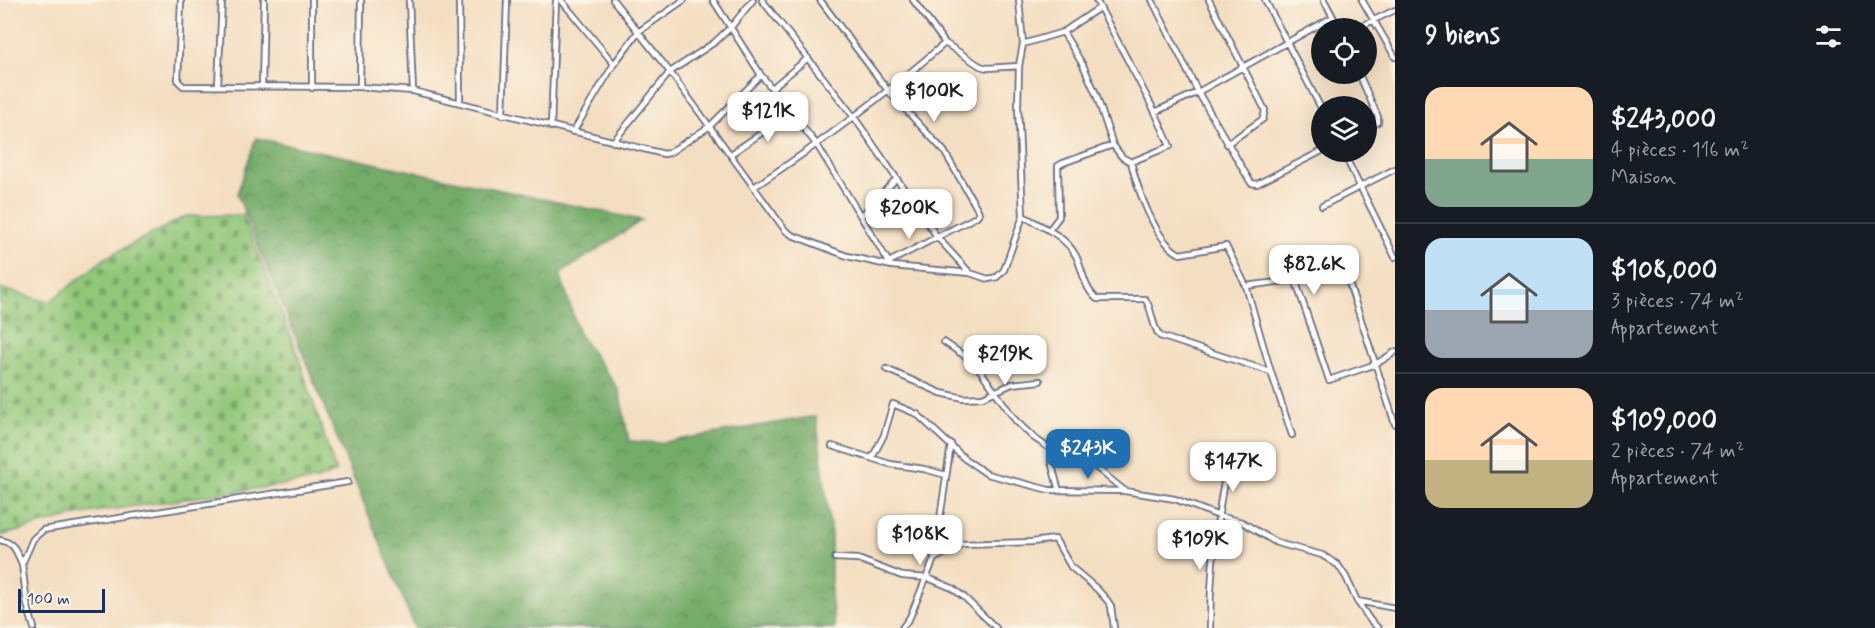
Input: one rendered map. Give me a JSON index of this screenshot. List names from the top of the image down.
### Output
{
  "scale_bar": "100 m",
  "page": {
    "heading": "9 biens",
    "price": [
      "$100K",
      "$121K",
      "$200K",
      "$82.6K",
      "$219K",
      "$243K",
      "$147K",
      "$108K",
      "$109K"
    ],
    "list": [
      {
        "name": "$243,000",
        "note": "4 pièces · 116 m² · Maison"
      },
      {
        "name": "$108,000",
        "note": "3 pièces · 74 m² · Appartement"
      },
      {
        "name": "$109,000",
        "note": "2 pièces · 74 m² · Appartement"
      }
    ],
    "scale": "100 m"
  }
}
